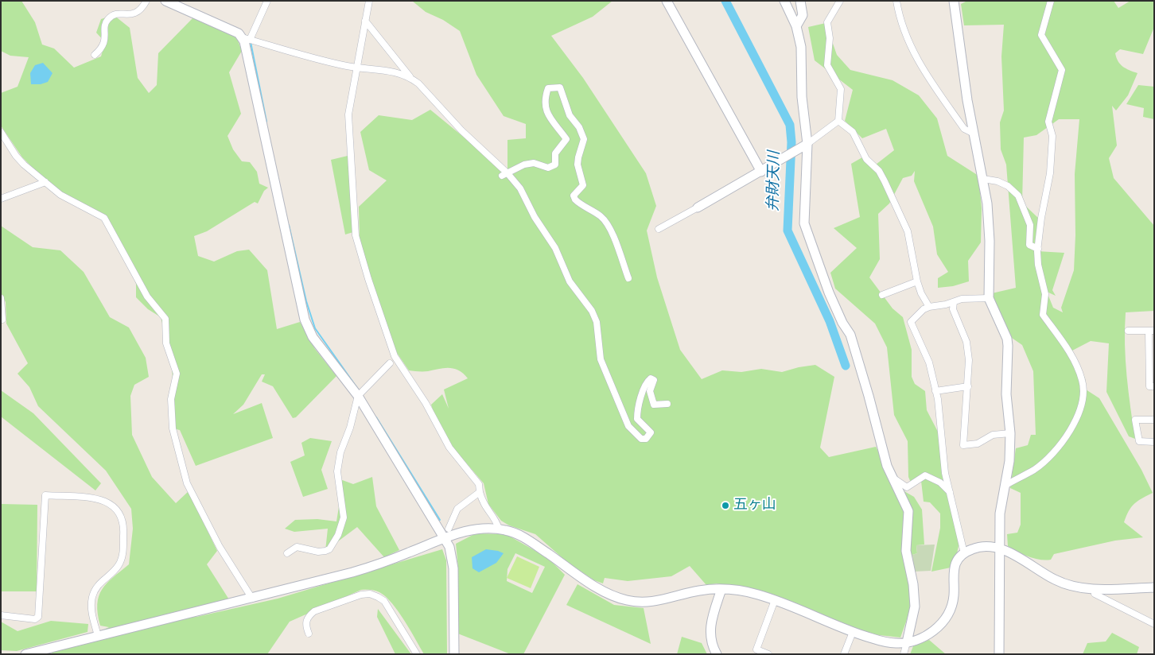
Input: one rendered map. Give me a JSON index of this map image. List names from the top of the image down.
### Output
{
  "water": ["弁財天川"],
  "places": ["五ヶ山"]
}
